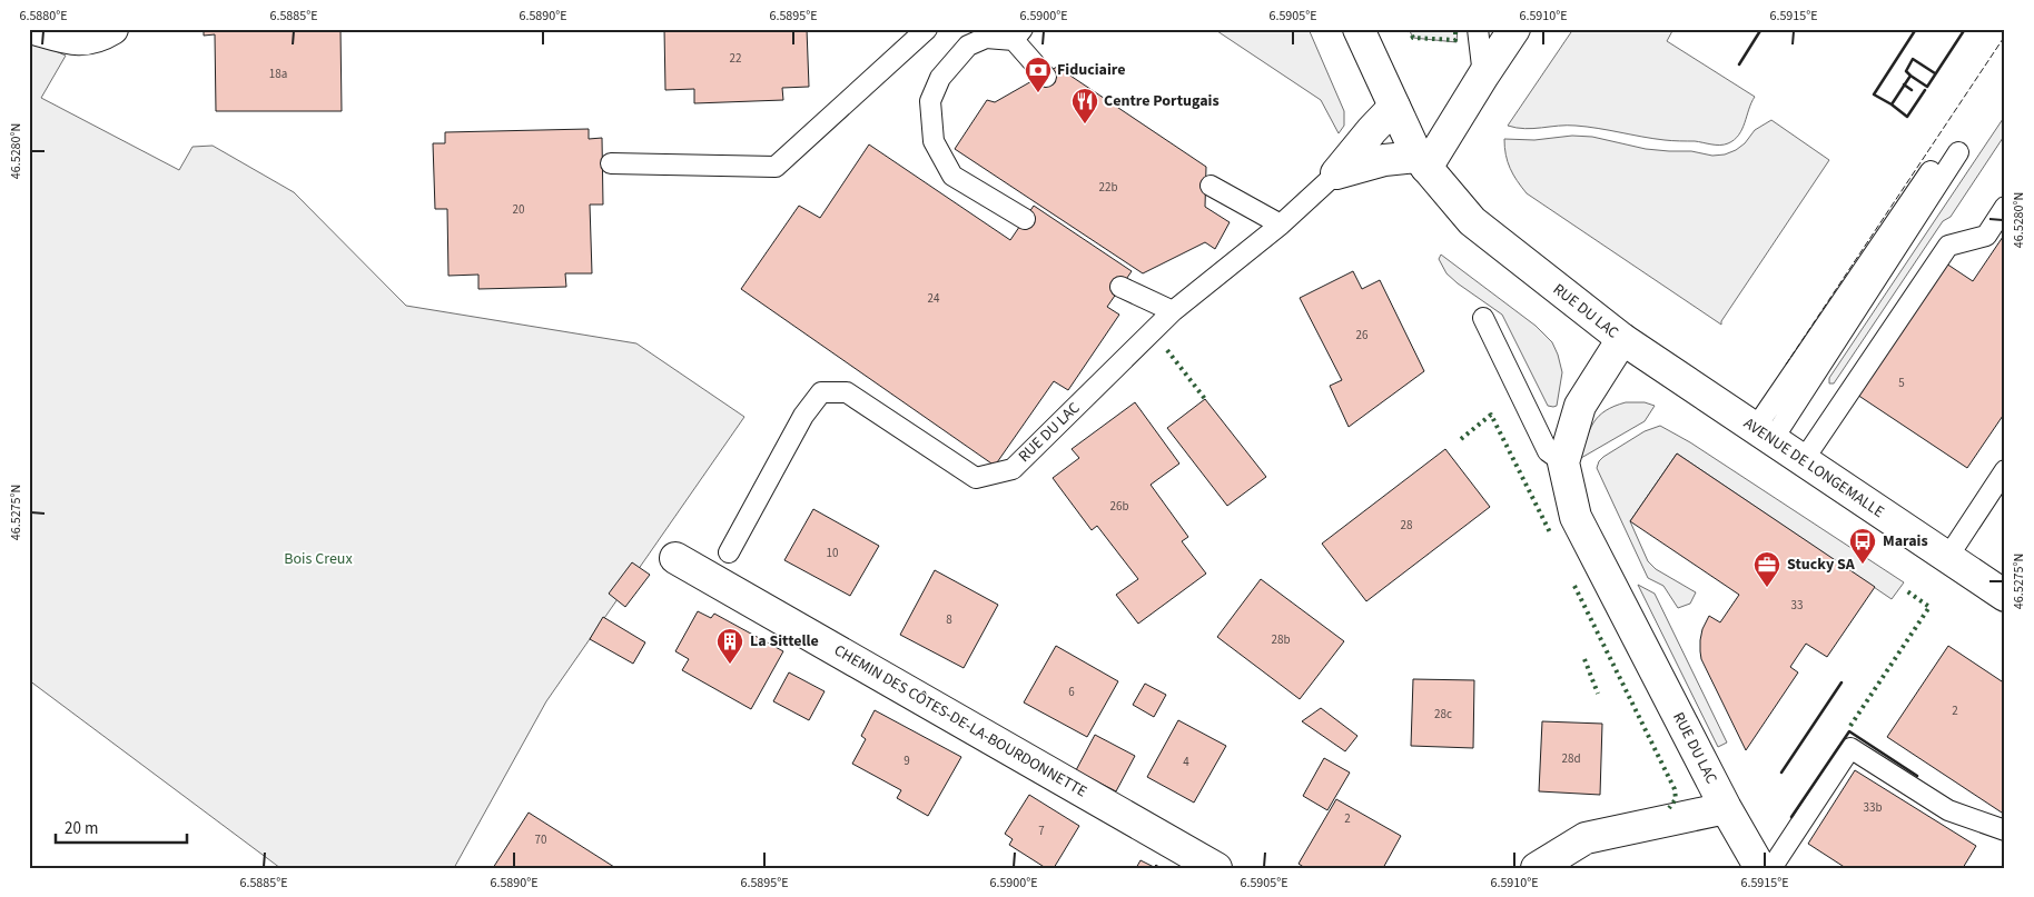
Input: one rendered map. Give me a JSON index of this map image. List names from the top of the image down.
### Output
{
  "streets": {
    "street": ["RUE DU LAC", "AVENUE DE LONGEMALLE", "CHEMIN DES CÔTES-DE-LA-BOURDONNETTE"]
  },
  "crossings": [
    ["RUE DU LAC", "AVENUE DE LONGEMALLE"]
  ],
  "parks": ["Bois Creux"],
  "places": {
    "bank": ["Fiduciaire"],
    "restaurant": ["Centre Portugais"],
    "bus stop": ["Marais"],
    "office": ["Stucky SA"],
    "building": ["La Sittelle"]
  },
  "house_numbers": [
    "22",
    "18a",
    "22b",
    "20",
    "24",
    "26",
    "5",
    "26b",
    "28",
    "10",
    "33",
    "8",
    "28b",
    "6",
    "2",
    "28c",
    "28d",
    "9",
    "4",
    "33b",
    "2",
    "7",
    "70"
  ],
  "scale_bar": "20 m",
  "coordinates": [
    "6.5880°E",
    "6.5885°E",
    "6.5890°E",
    "6.5895°E",
    "6.5900°E",
    "6.5905°E",
    "6.5910°E",
    "6.5915°E",
    "46.5280°N",
    "46.5275°N"
  ]
}
